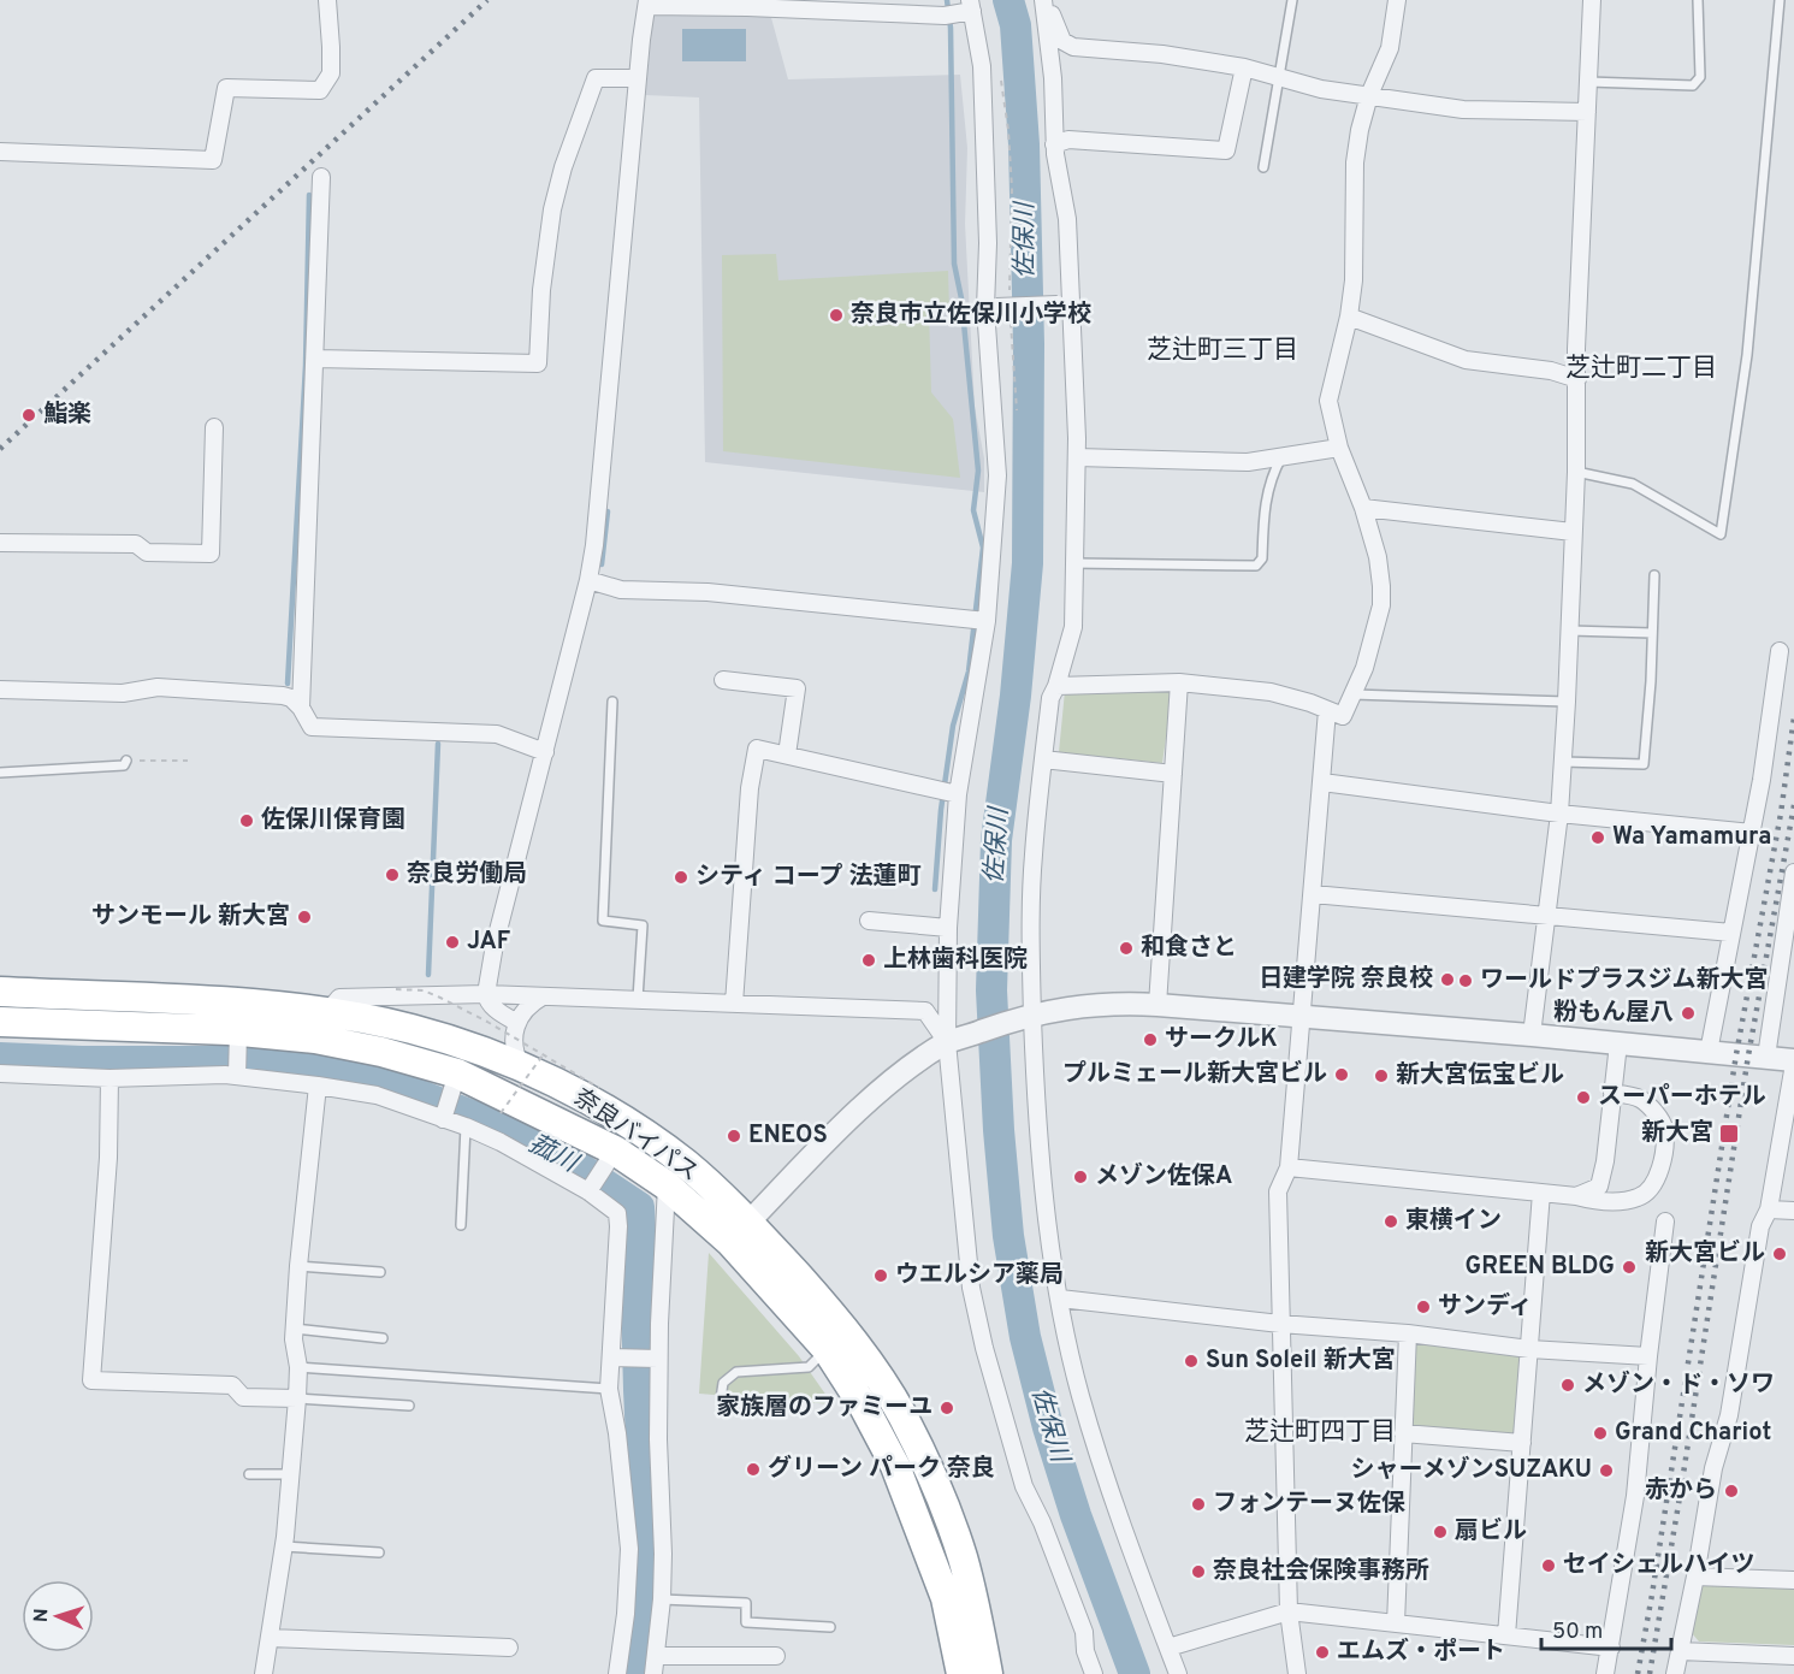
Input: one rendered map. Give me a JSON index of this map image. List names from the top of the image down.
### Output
{
  "streets": {
    "highway": ["奈良バイパス"]
  },
  "districts": ["芝辻町三丁目", "芝辻町二丁目", "芝辻町四丁目"],
  "water": ["佐保川", "菰川"],
  "places": {
    "other": [
      "奈良市立佐保川小学校",
      "鮨楽",
      "佐保川保育園",
      "Wa Yamamura",
      "奈良労働局",
      "シティ コープ 法蓮町",
      "サンモール 新大宮",
      "JAF",
      "和食さと",
      "上林歯科医院",
      "日建学院 奈良校",
      "ワールドプラスジム新大宮",
      "粉もん屋八",
      "サークルK",
      "プルミェール新大宮ビル",
      "新大宮伝宝ビル",
      "スーパーホテル",
      "ENEOS",
      "メゾン佐保A",
      "東横イン",
      "新大宮ビル",
      "GREEN BLDG",
      "ウエルシア薬局",
      "サンディ",
      "Sun Soleil 新大宮",
      "メゾン・ド・ソワ",
      "家族層のファミーユ",
      "Grand Chariot",
      "グリーン パーク 奈良",
      "シャーメゾンSUZAKU",
      "赤から",
      "フォンテーヌ佐保",
      "扇ビル",
      "セイシェルハイツ",
      "奈良社会保険事務所",
      "エムズ・ポート"
    ],
    "transit": ["新大宮"]
  },
  "scale_bar": "50 m",
  "north": "left"
}
